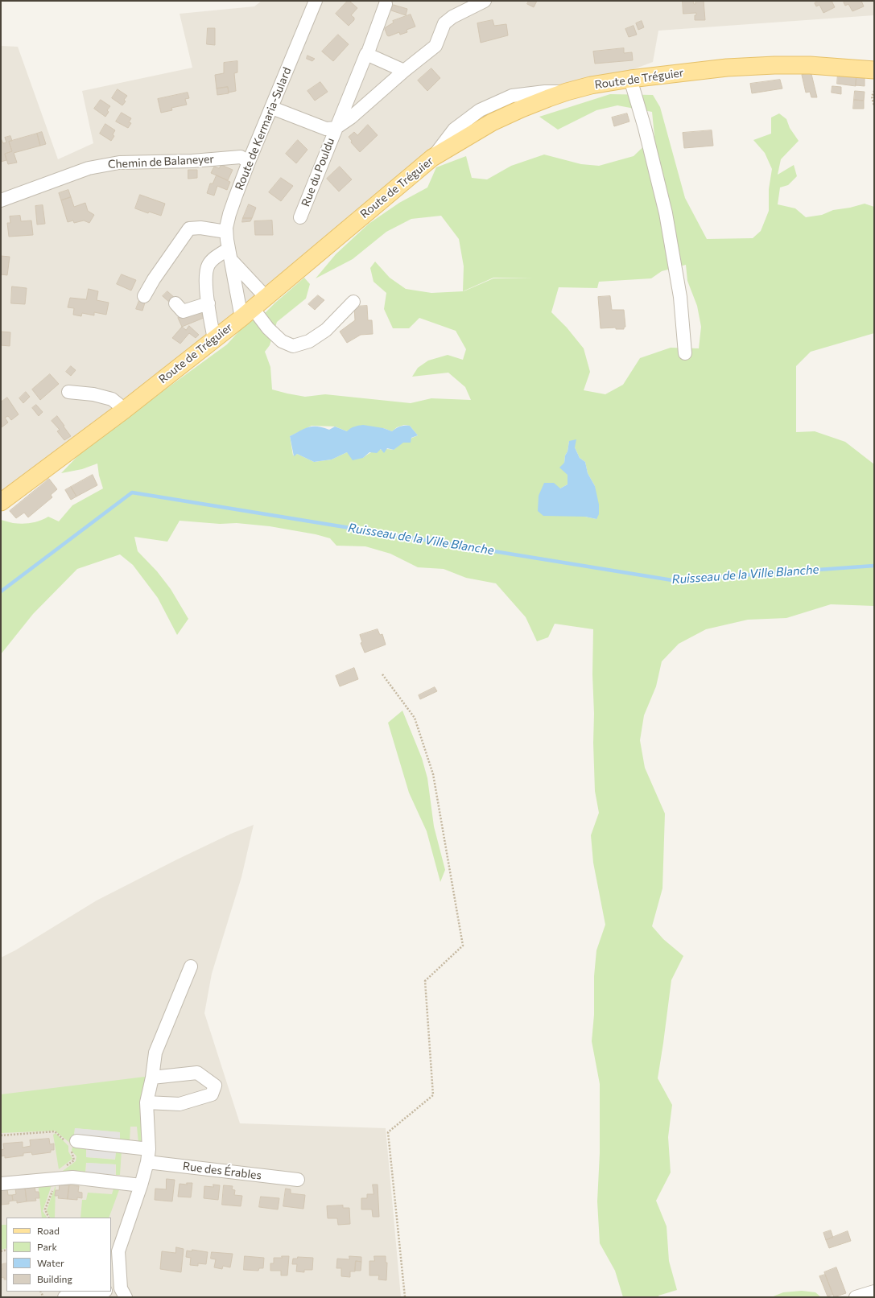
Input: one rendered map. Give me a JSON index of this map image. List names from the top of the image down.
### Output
{
  "streets": {
    "main road": ["Route de Tréguier"],
    "street": [
      "Route de Kermaria-Sulard",
      "Chemin de Balaneyer",
      "Rue du Pouldu",
      "Rue des Érables"
    ]
  },
  "crossings": [
    ["Route de Tréguier", "Route de Kermaria-Sulard"],
    ["Route de Kermaria-Sulard", "Chemin de Balaneyer"]
  ],
  "water": ["Ruisseau de la Ville Blanche"],
  "legend": [
    "Road",
    "Park",
    "Water",
    "Building"
  ]
}
